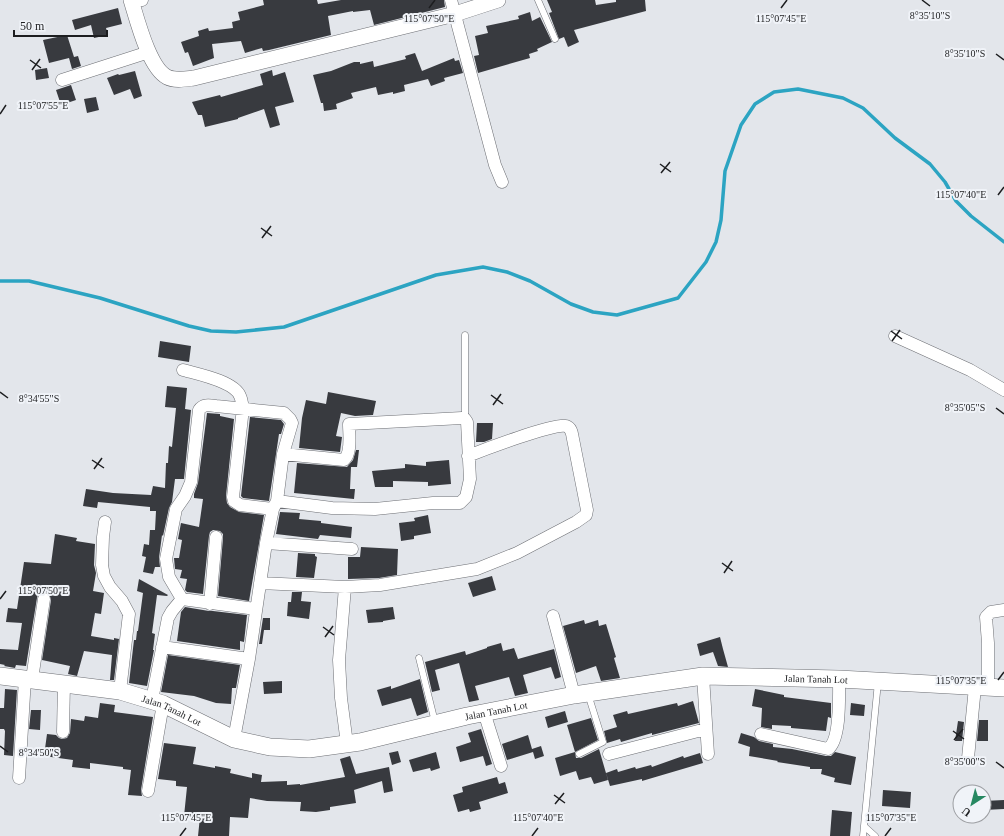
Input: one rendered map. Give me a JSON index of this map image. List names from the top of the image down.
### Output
{
  "streets": {
    "main road": ["Jalan Tanah Lot"]
  },
  "scale_bar": "50 m",
  "north": "bottom left",
  "coordinates": [
    "8°35'10\"S",
    "115°07'50\"E",
    "115°07'45\"E",
    "115°07'55\"E",
    "115°07'40\"E",
    "8°34'55\"S",
    "8°35'05\"S",
    "115°07'35\"E",
    "8°34'50\"S",
    "8°35'00\"S"
  ]
}
